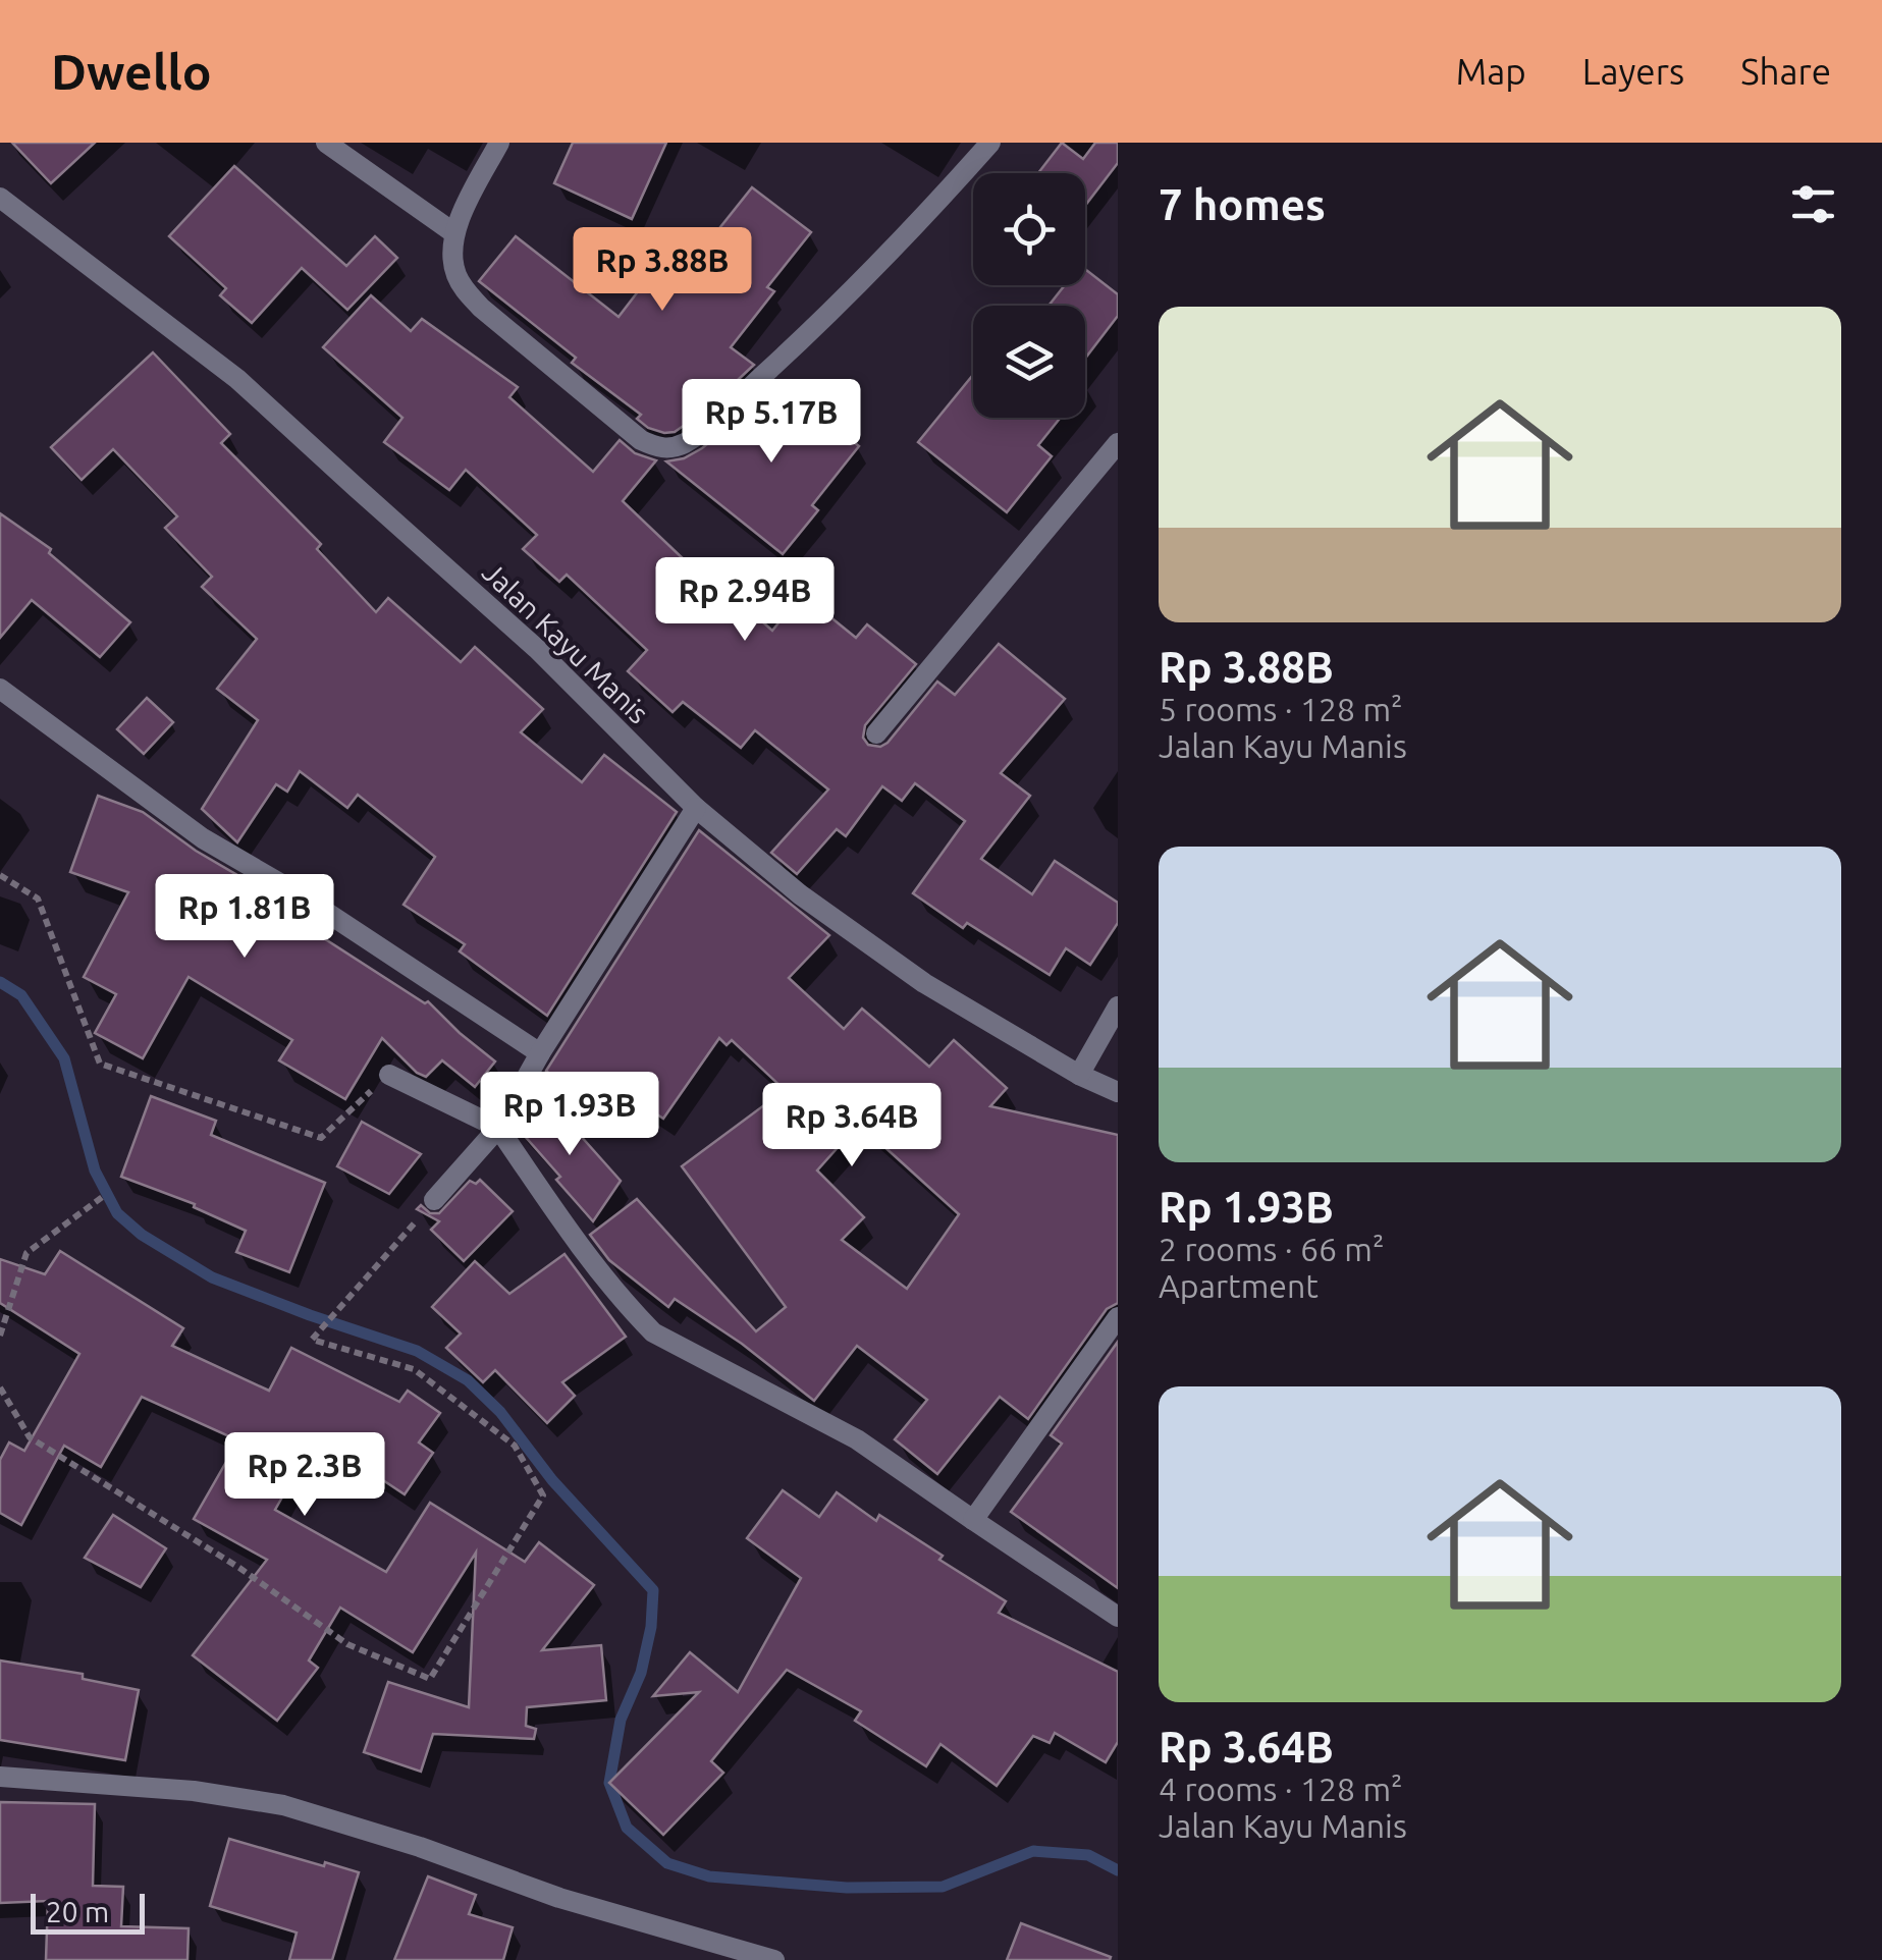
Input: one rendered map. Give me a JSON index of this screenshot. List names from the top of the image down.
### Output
{
  "streets": {
    "street": ["Jalan Kayu Manis"]
  },
  "scale_bar": "20 m",
  "page": {
    "header": "Dwello",
    "nav": ["Map", "Layers", "Share"],
    "heading": "7 homes",
    "price": [
      "Rp 3.88B",
      "Rp 5.17B",
      "Rp 2.94B",
      "Rp 1.81B",
      "Rp 1.93B",
      "Rp 3.64B",
      "Rp 2.3B"
    ],
    "list": [
      {
        "name": "Rp 3.88B",
        "note": "5 rooms · 128 m² · Jalan Kayu Manis"
      },
      {
        "name": "Rp 1.93B",
        "note": "2 rooms · 66 m² · Apartment"
      },
      {
        "name": "Rp 3.64B",
        "note": "4 rooms · 128 m² · Jalan Kayu Manis"
      }
    ],
    "scale": "20 m"
  }
}
